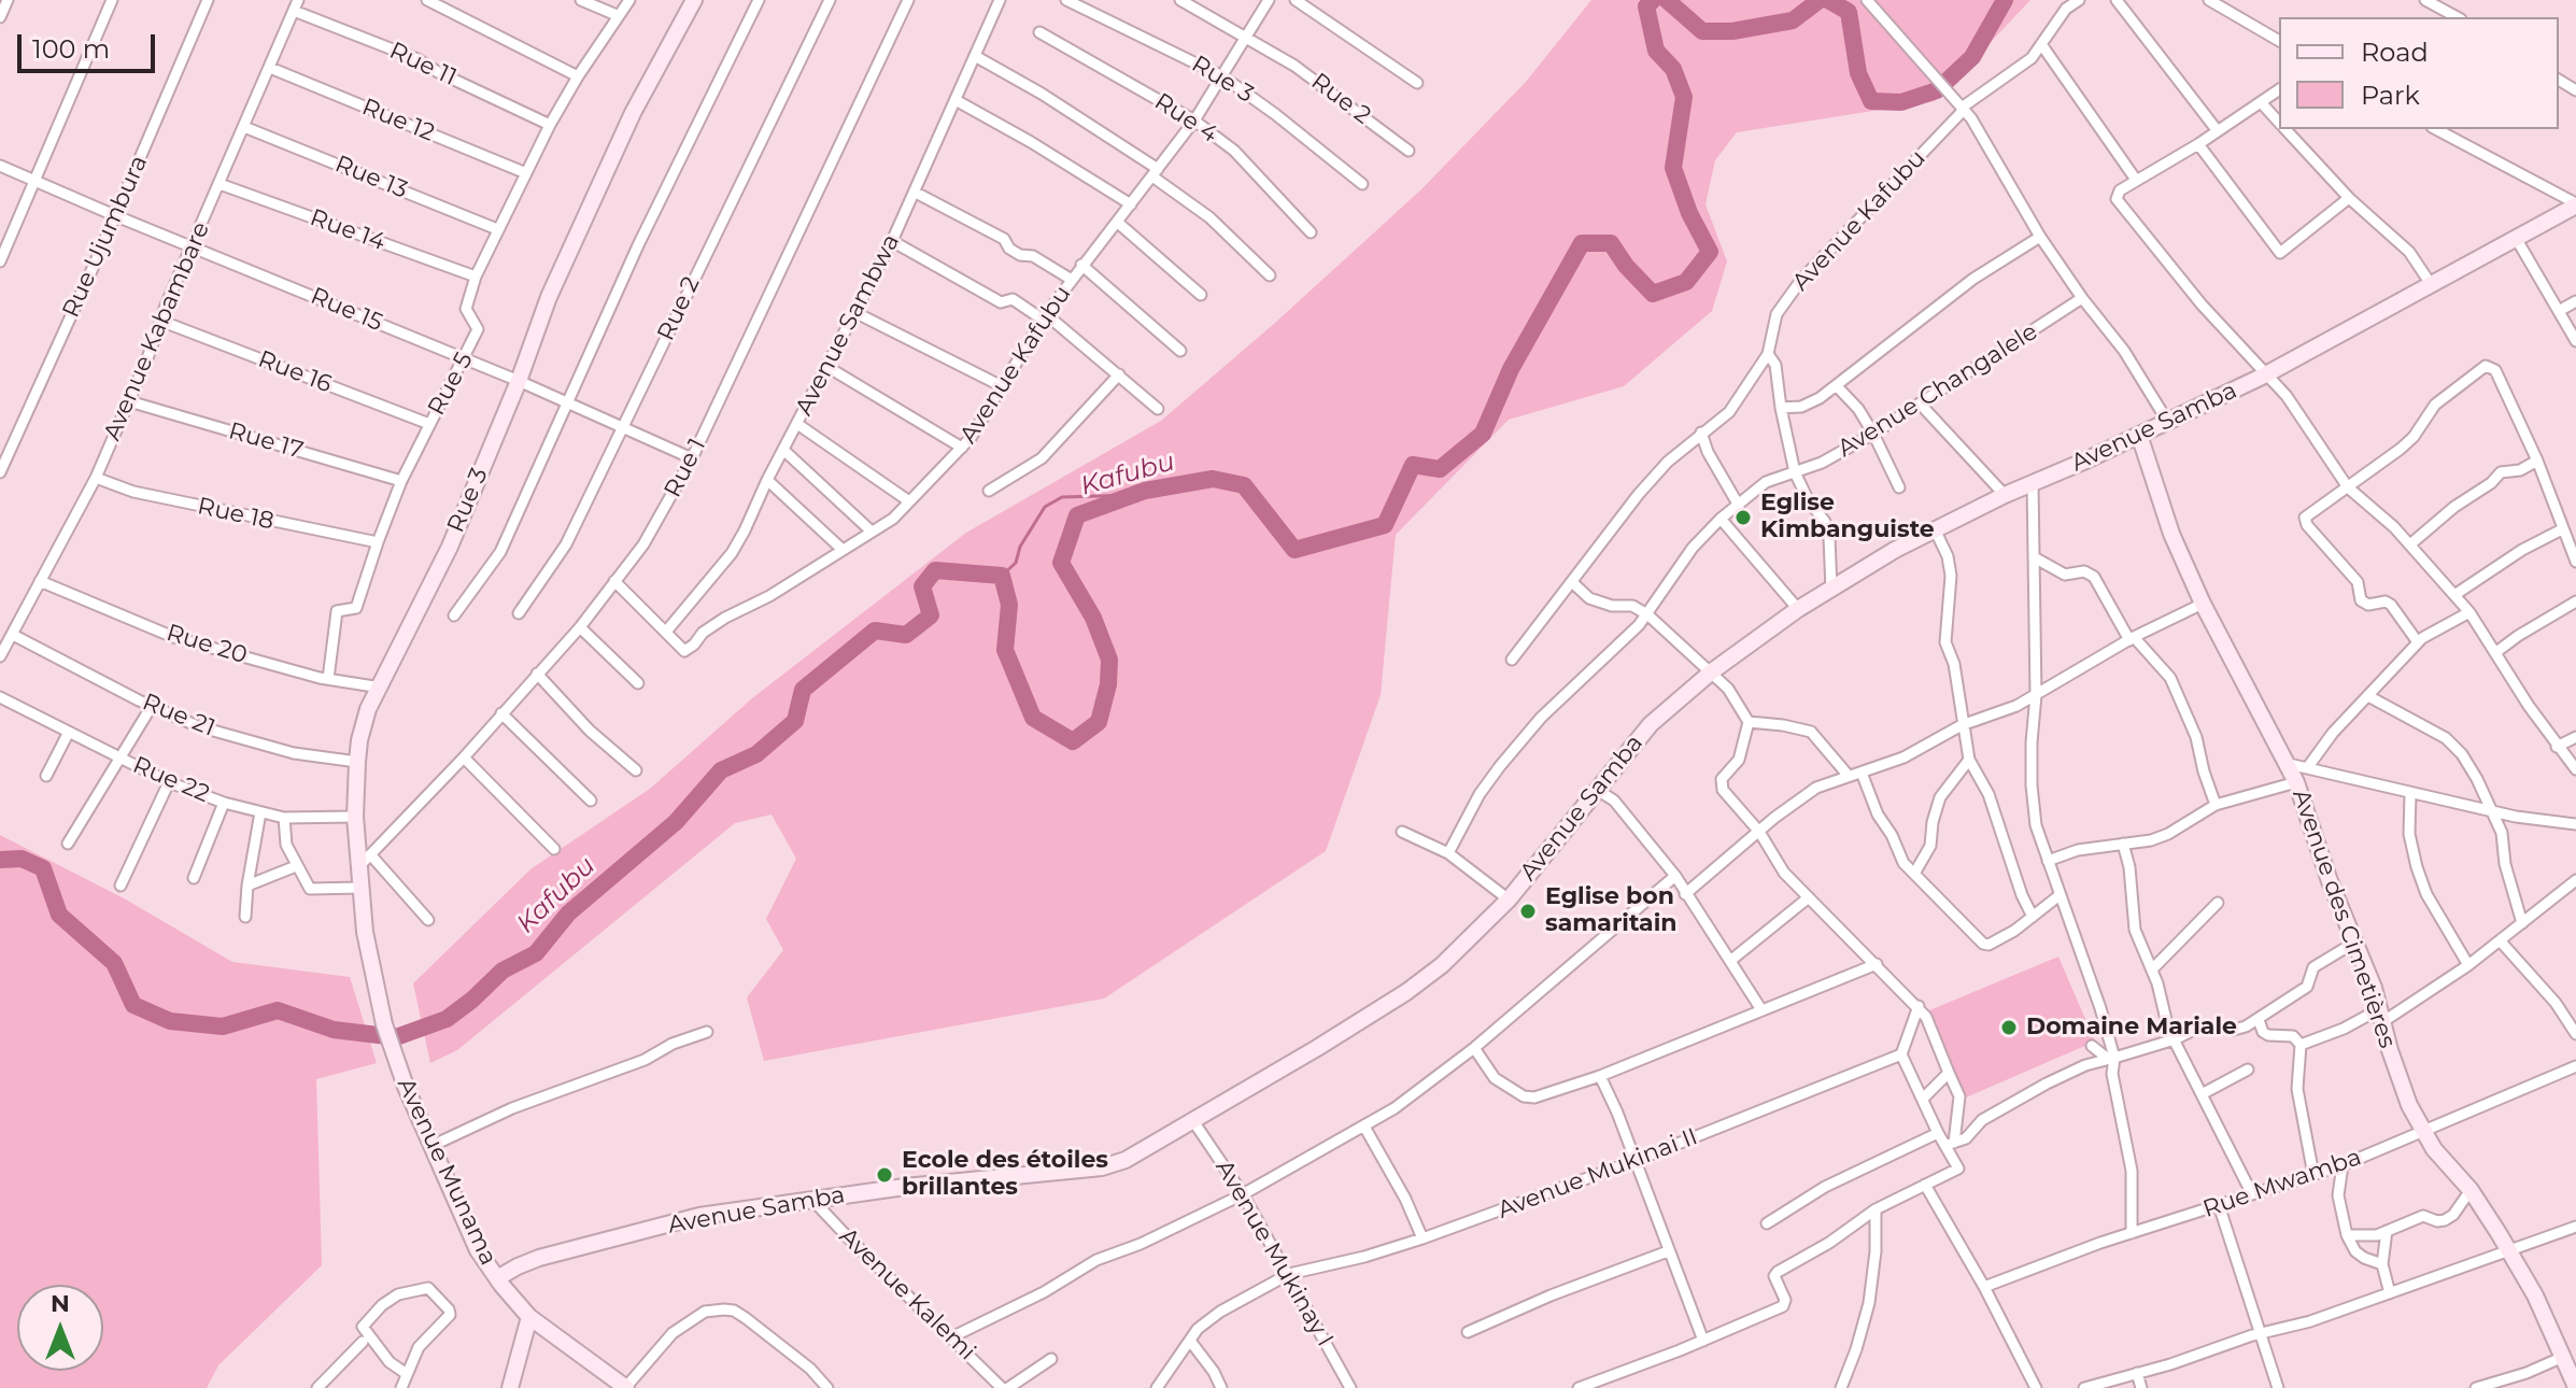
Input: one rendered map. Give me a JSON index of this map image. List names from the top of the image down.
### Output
{
  "streets": {
    "street": [
      "Rue 11",
      "Rue 3",
      "Rue 2",
      "Rue 4",
      "Rue 12",
      "Rue 13",
      "Avenue Kafubu",
      "Rue 14",
      "Rue Ujumbura",
      "Rue 15",
      "Avenue Sambwa",
      "Avenue Kabambare",
      "Rue 16",
      "Rue 5",
      "Avenue Changalele",
      "Avenue Samba",
      "Rue 17",
      "Rue 1",
      "Rue 18",
      "Rue 20",
      "Rue 21",
      "Rue 22",
      "Avenue des Cimetières",
      "Avenue Munama",
      "Avenue Mukinai II",
      "Rue Mwamba",
      "Avenue Mukinay I",
      "Avenue Kalemi"
    ]
  },
  "crossings": [
    ["Rue 11", "Avenue Kabambare"],
    ["Rue 11", "Rue 5"],
    ["Rue 3", "Avenue Kafubu"],
    ["Rue 3", "Rue 15"],
    ["Rue 3", "Rue 1"],
    ["Rue 3", "Rue 20"],
    ["Rue 3", "Rue 21"],
    ["Rue 3", "Rue 22"],
    ["Rue 3", "Avenue Munama"],
    ["Rue 2", "Avenue Kafubu"],
    ["Rue 2", "Rue 15"],
    ["Rue 4", "Avenue Kafubu"],
    ["Rue 12", "Avenue Kabambare"],
    ["Rue 12", "Rue 5"],
    ["Rue 13", "Avenue Kabambare"],
    ["Rue 13", "Rue 5"],
    ["Avenue Kafubu", "Avenue Sambwa"],
    ["Rue 14", "Avenue Kabambare"],
    ["Rue 14", "Rue 5"],
    ["Rue Ujumbura", "Rue 15"],
    ["Rue 15", "Avenue Kabambare"],
    ["Rue 15", "Rue 5"],
    ["Rue 15", "Rue 1"],
    ["Avenue Kabambare", "Rue 16"],
    ["Avenue Kabambare", "Rue 17"],
    ["Avenue Kabambare", "Rue 18"],
    ["Avenue Kabambare", "Rue 20"],
    ["Avenue Kabambare", "Rue 21"],
    ["Rue 16", "Rue 5"],
    ["Rue 5", "Rue 17"],
    ["Rue 5", "Rue 18"],
    ["Rue 5", "Rue 20"],
    ["Avenue Samba", "Avenue des Cimetières"],
    ["Avenue Samba", "Avenue Munama"],
    ["Avenue Samba", "Avenue Mukinay I"],
    ["Avenue Samba", "Avenue Kalemi"],
    ["Avenue des Cimetières", "Rue Mwamba"],
    ["Avenue Mukinai II", "Avenue Mukinay I"]
  ],
  "water": ["Kafubu"],
  "places": [
    "Eglise Kimbanguiste",
    "Eglise bon samaritain",
    "Domaine Mariale",
    "Ecole des étoiles brillantes"
  ],
  "legend": ["Road", "Park"],
  "scale_bar": "100 m",
  "north": "top"
}
